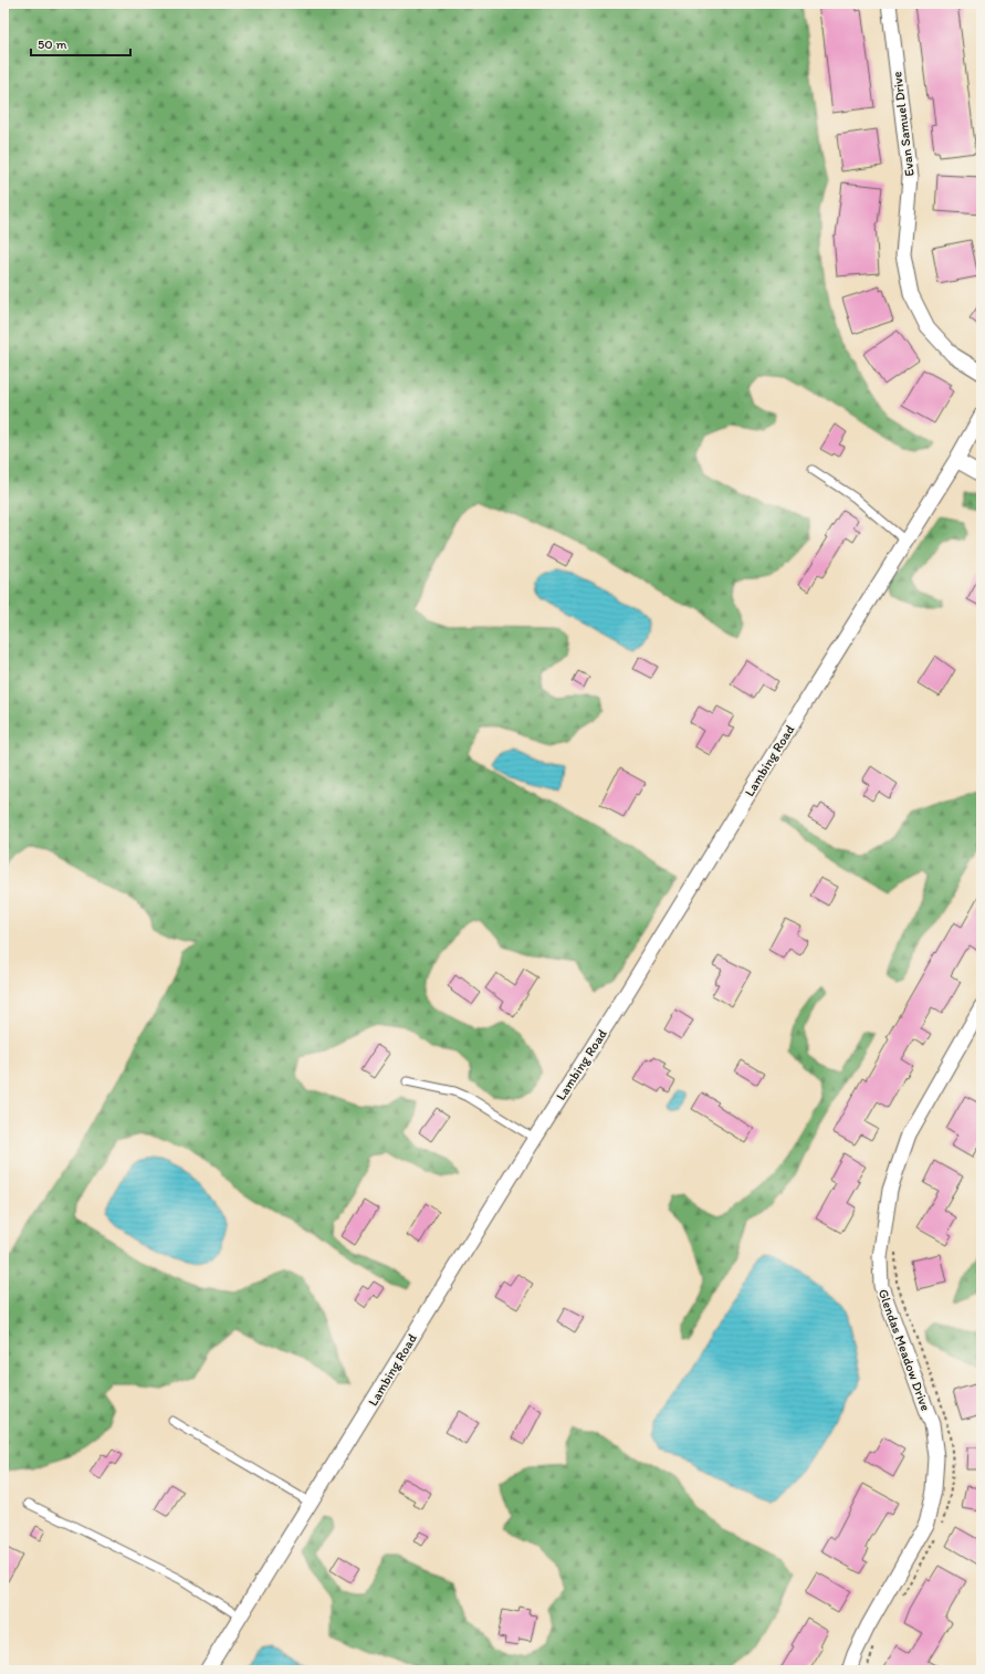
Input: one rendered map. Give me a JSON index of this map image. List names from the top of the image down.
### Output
{
  "streets": {
    "street": ["Evan Samuel Drive", "Lambing Road", "Glendas Meadow Drive"]
  },
  "scale_bar": "50 m"
}
